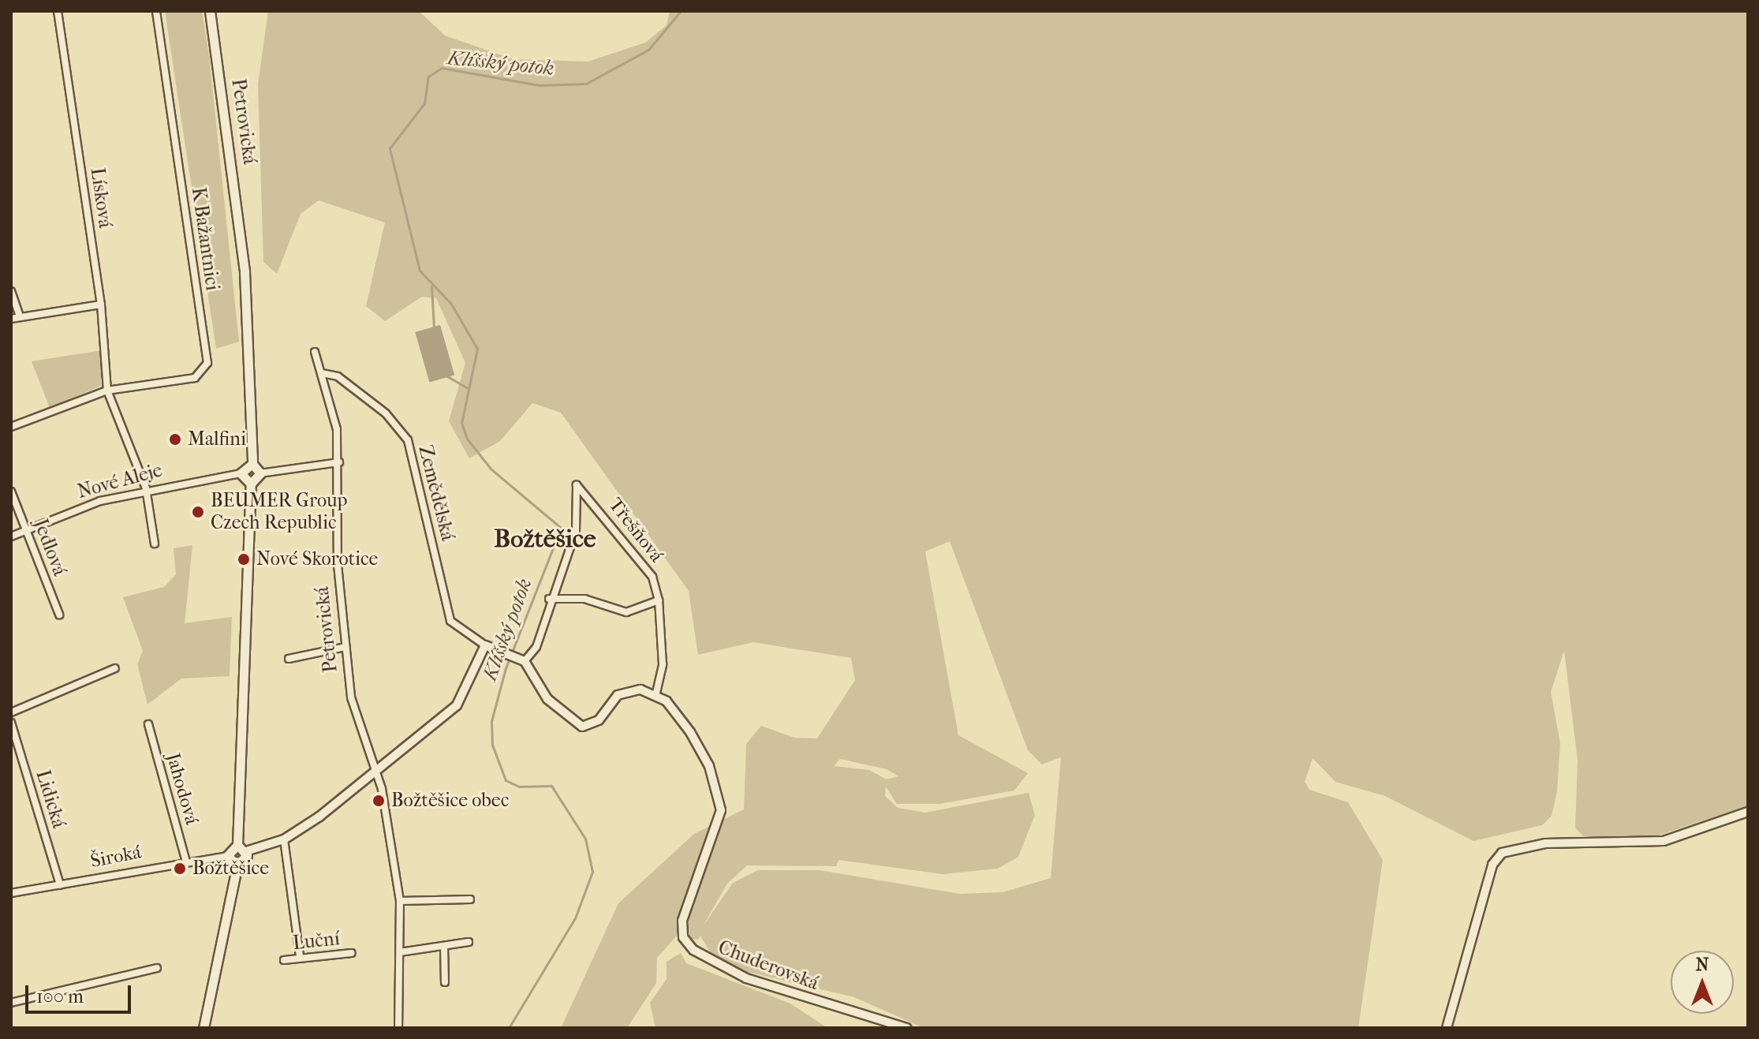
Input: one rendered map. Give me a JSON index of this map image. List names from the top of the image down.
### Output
{
  "streets": {
    "main road": ["Petrovická"],
    "street": [
      "Lísková",
      "K Bažantnici",
      "Nové Aleje",
      "Zemědělská",
      "Třešňová",
      "Jedlová",
      "Jahodová",
      "Lidická",
      "Široká",
      "Luční",
      "Chuderovská"
    ]
  },
  "crossings": [
    ["Petrovická", "Zemědělská"],
    ["Lísková", "K Bažantnici"],
    ["Lísková", "Nové Aleje"],
    ["Nové Aleje", "Jedlová"],
    ["Třešňová", "Chuderovská"],
    ["Jahodová", "Široká"],
    ["Lidická", "Široká"]
  ],
  "districts": ["Božtěšice"],
  "water": ["Klíšský potok"],
  "places": [
    "Malfini",
    "BEUMER Group Czech Republic",
    "Nové Skorotice",
    "Božtěšice obec",
    "Božtěšice"
  ],
  "scale_bar": "100 m",
  "north": "top"
}
